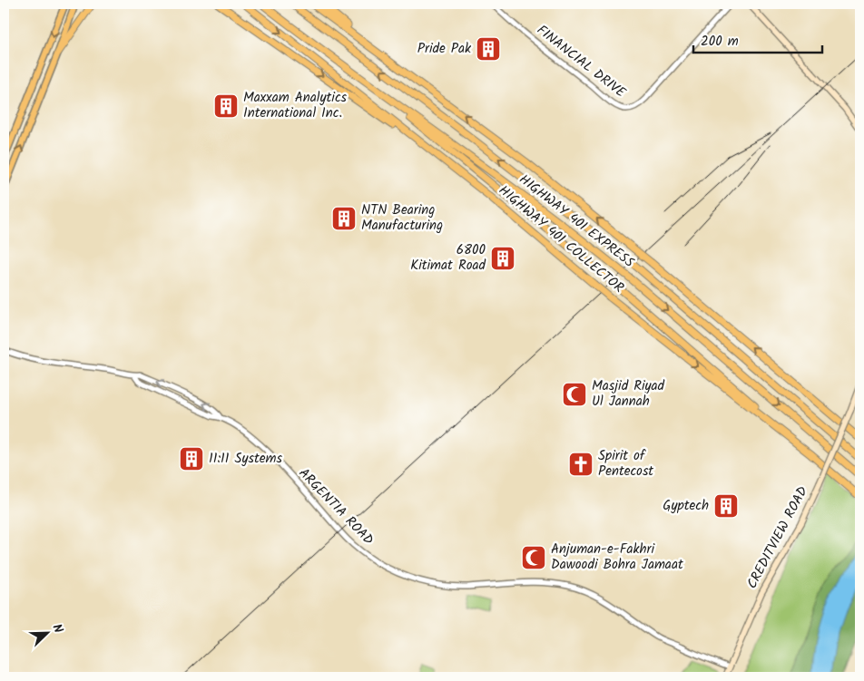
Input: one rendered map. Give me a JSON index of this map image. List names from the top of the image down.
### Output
{
  "streets": {
    "highway": ["HIGHWAY 401 EXPRESS", "HIGHWAY 401 COLLECTOR"],
    "main road": ["CREDITVIEW ROAD"],
    "street": ["FINANCIAL DRIVE", "ARGENTIA ROAD"]
  },
  "crossings": [
    ["ARGENTIA ROAD", "CREDITVIEW ROAD"]
  ],
  "places": {
    "building": [
      "Pride Pak",
      "Maxxam Analytics International Inc.",
      "NTN Bearing Manufacturing",
      "6800 Kitimat Road",
      "11:11 Systems",
      "Gyptech"
    ],
    "mosque": ["Masjid Riyad Ul Jannah", "Anjuman-e-Fakhri Dawoodi Bohra Jamaat"],
    "church": ["Spirit of Pentecost"]
  },
  "scale_bar": "200 m",
  "north": "top right"
}
